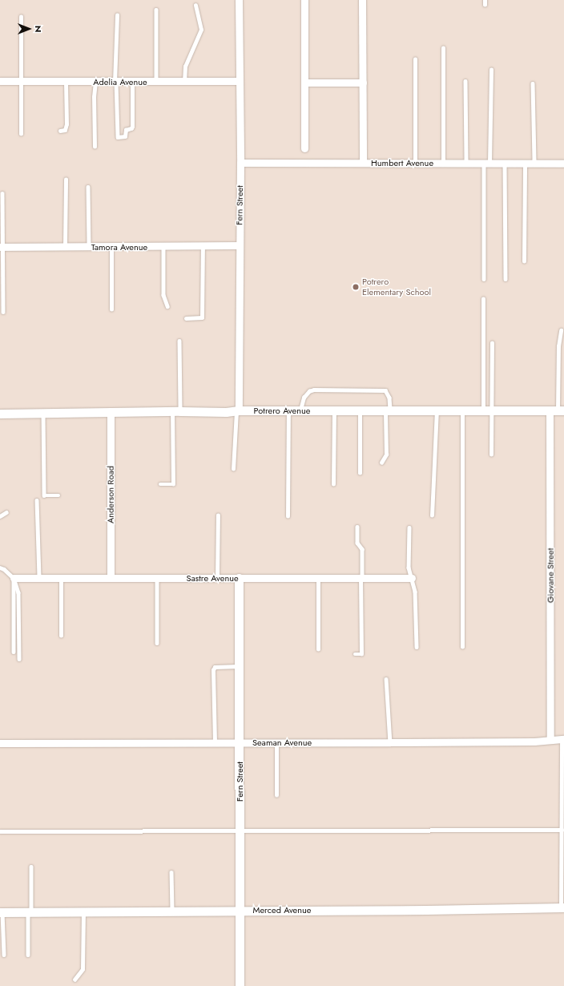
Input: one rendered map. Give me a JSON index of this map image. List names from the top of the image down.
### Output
{
  "streets": {
    "street": [
      "Adelia Avenue",
      "Humbert Avenue",
      "Fern Street",
      "Tamora Avenue",
      "Potrero Avenue",
      "Anderson Road",
      "Giovane Street",
      "Sastre Avenue",
      "Seaman Avenue",
      "Merced Avenue"
    ]
  },
  "crossings": [
    ["Adelia Avenue", "Fern Street"],
    ["Humbert Avenue", "Fern Street"],
    ["Fern Street", "Tamora Avenue"],
    ["Fern Street", "Potrero Avenue"],
    ["Fern Street", "Sastre Avenue"],
    ["Fern Street", "Seaman Avenue"],
    ["Fern Street", "Merced Avenue"],
    ["Potrero Avenue", "Anderson Road"],
    ["Potrero Avenue", "Giovane Street"],
    ["Anderson Road", "Sastre Avenue"],
    ["Giovane Street", "Seaman Avenue"]
  ],
  "places": ["Potrero Elementary School"],
  "north": "right"
}
